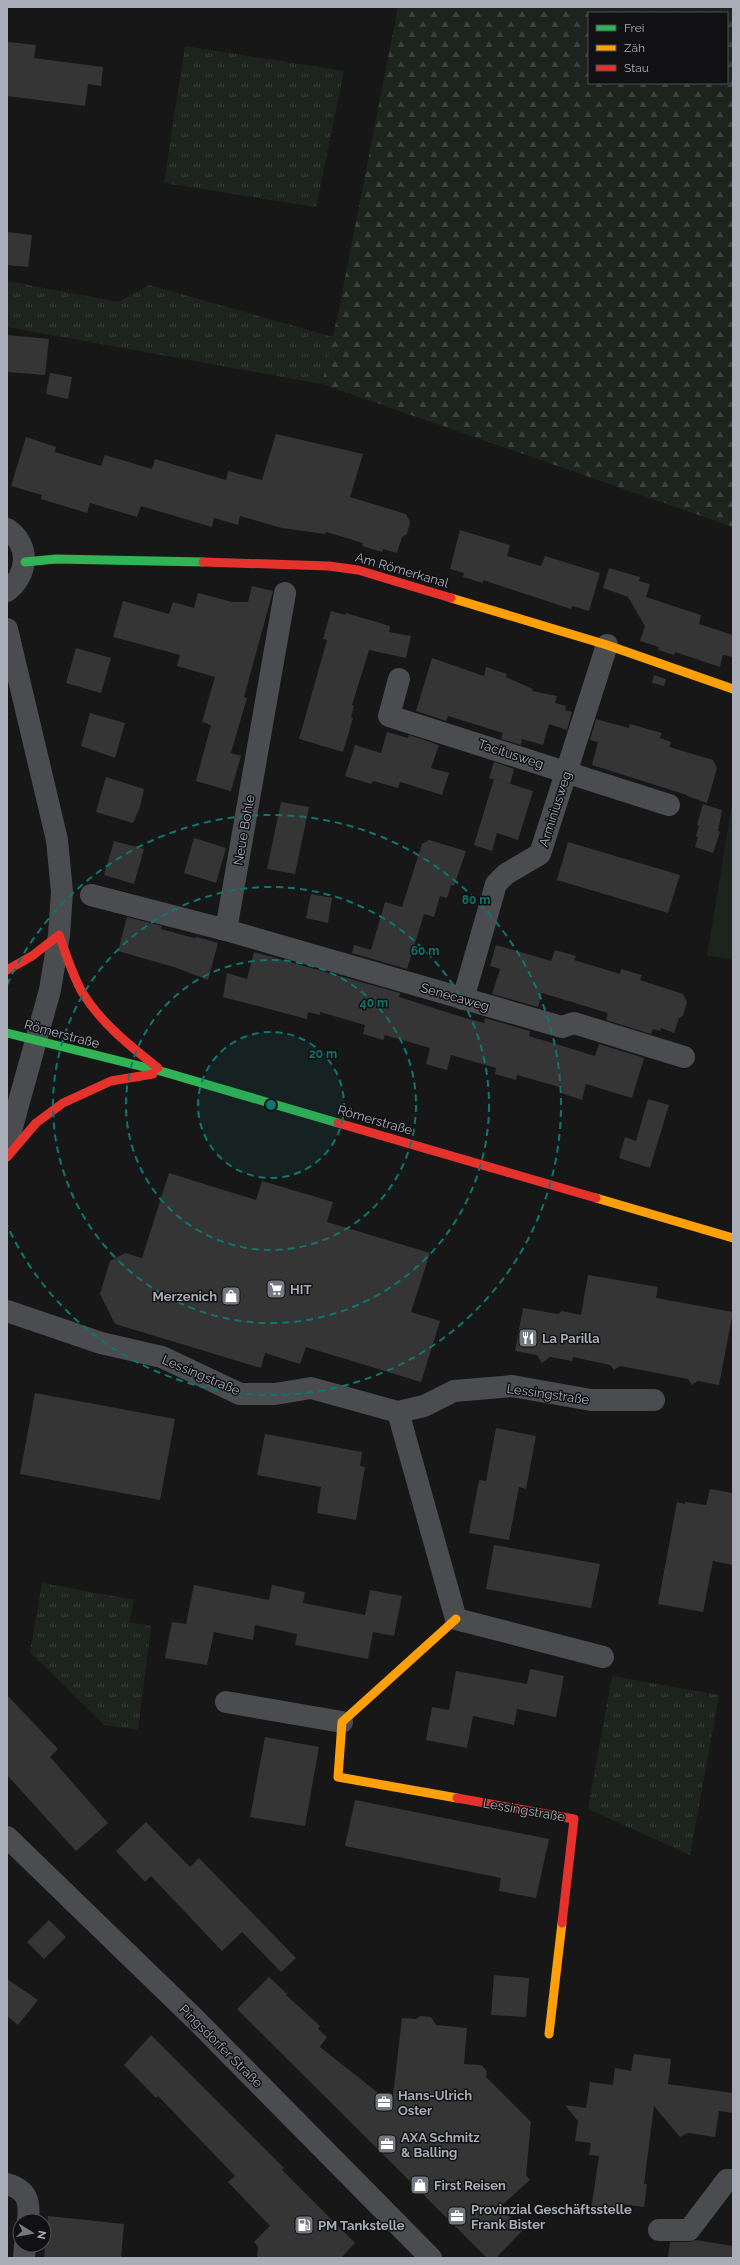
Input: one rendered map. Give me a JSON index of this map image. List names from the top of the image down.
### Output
{
  "streets": {
    "street": [
      "Am Römerkanal",
      "Tacitusweg",
      "Arminiusweg",
      "Neue Bohle",
      "Senecaweg",
      "Römerstraße",
      "Lessingstraße",
      "Pingsdorfer Straße"
    ]
  },
  "crossings": [
    ["Am Römerkanal", "Arminiusweg"],
    ["Tacitusweg", "Arminiusweg"],
    ["Arminiusweg", "Senecaweg"],
    ["Neue Bohle", "Senecaweg"]
  ],
  "places": {
    "supermarket": ["HIT"],
    "shop": ["Merzenich", "First Reisen"],
    "restaurant": ["La Parilla"],
    "office": ["Hans-Ulrich Oster", "AXA Schmitz & Balling", "Provinzial Geschäftsstelle Frank Bister"],
    "fuel station": ["PM Tankstelle"]
  },
  "legend": ["Frei", "Zäh", "Stau"],
  "north": "right",
  "rings": [
    "80 m",
    "60 m",
    "40 m",
    "20 m"
  ]
}
